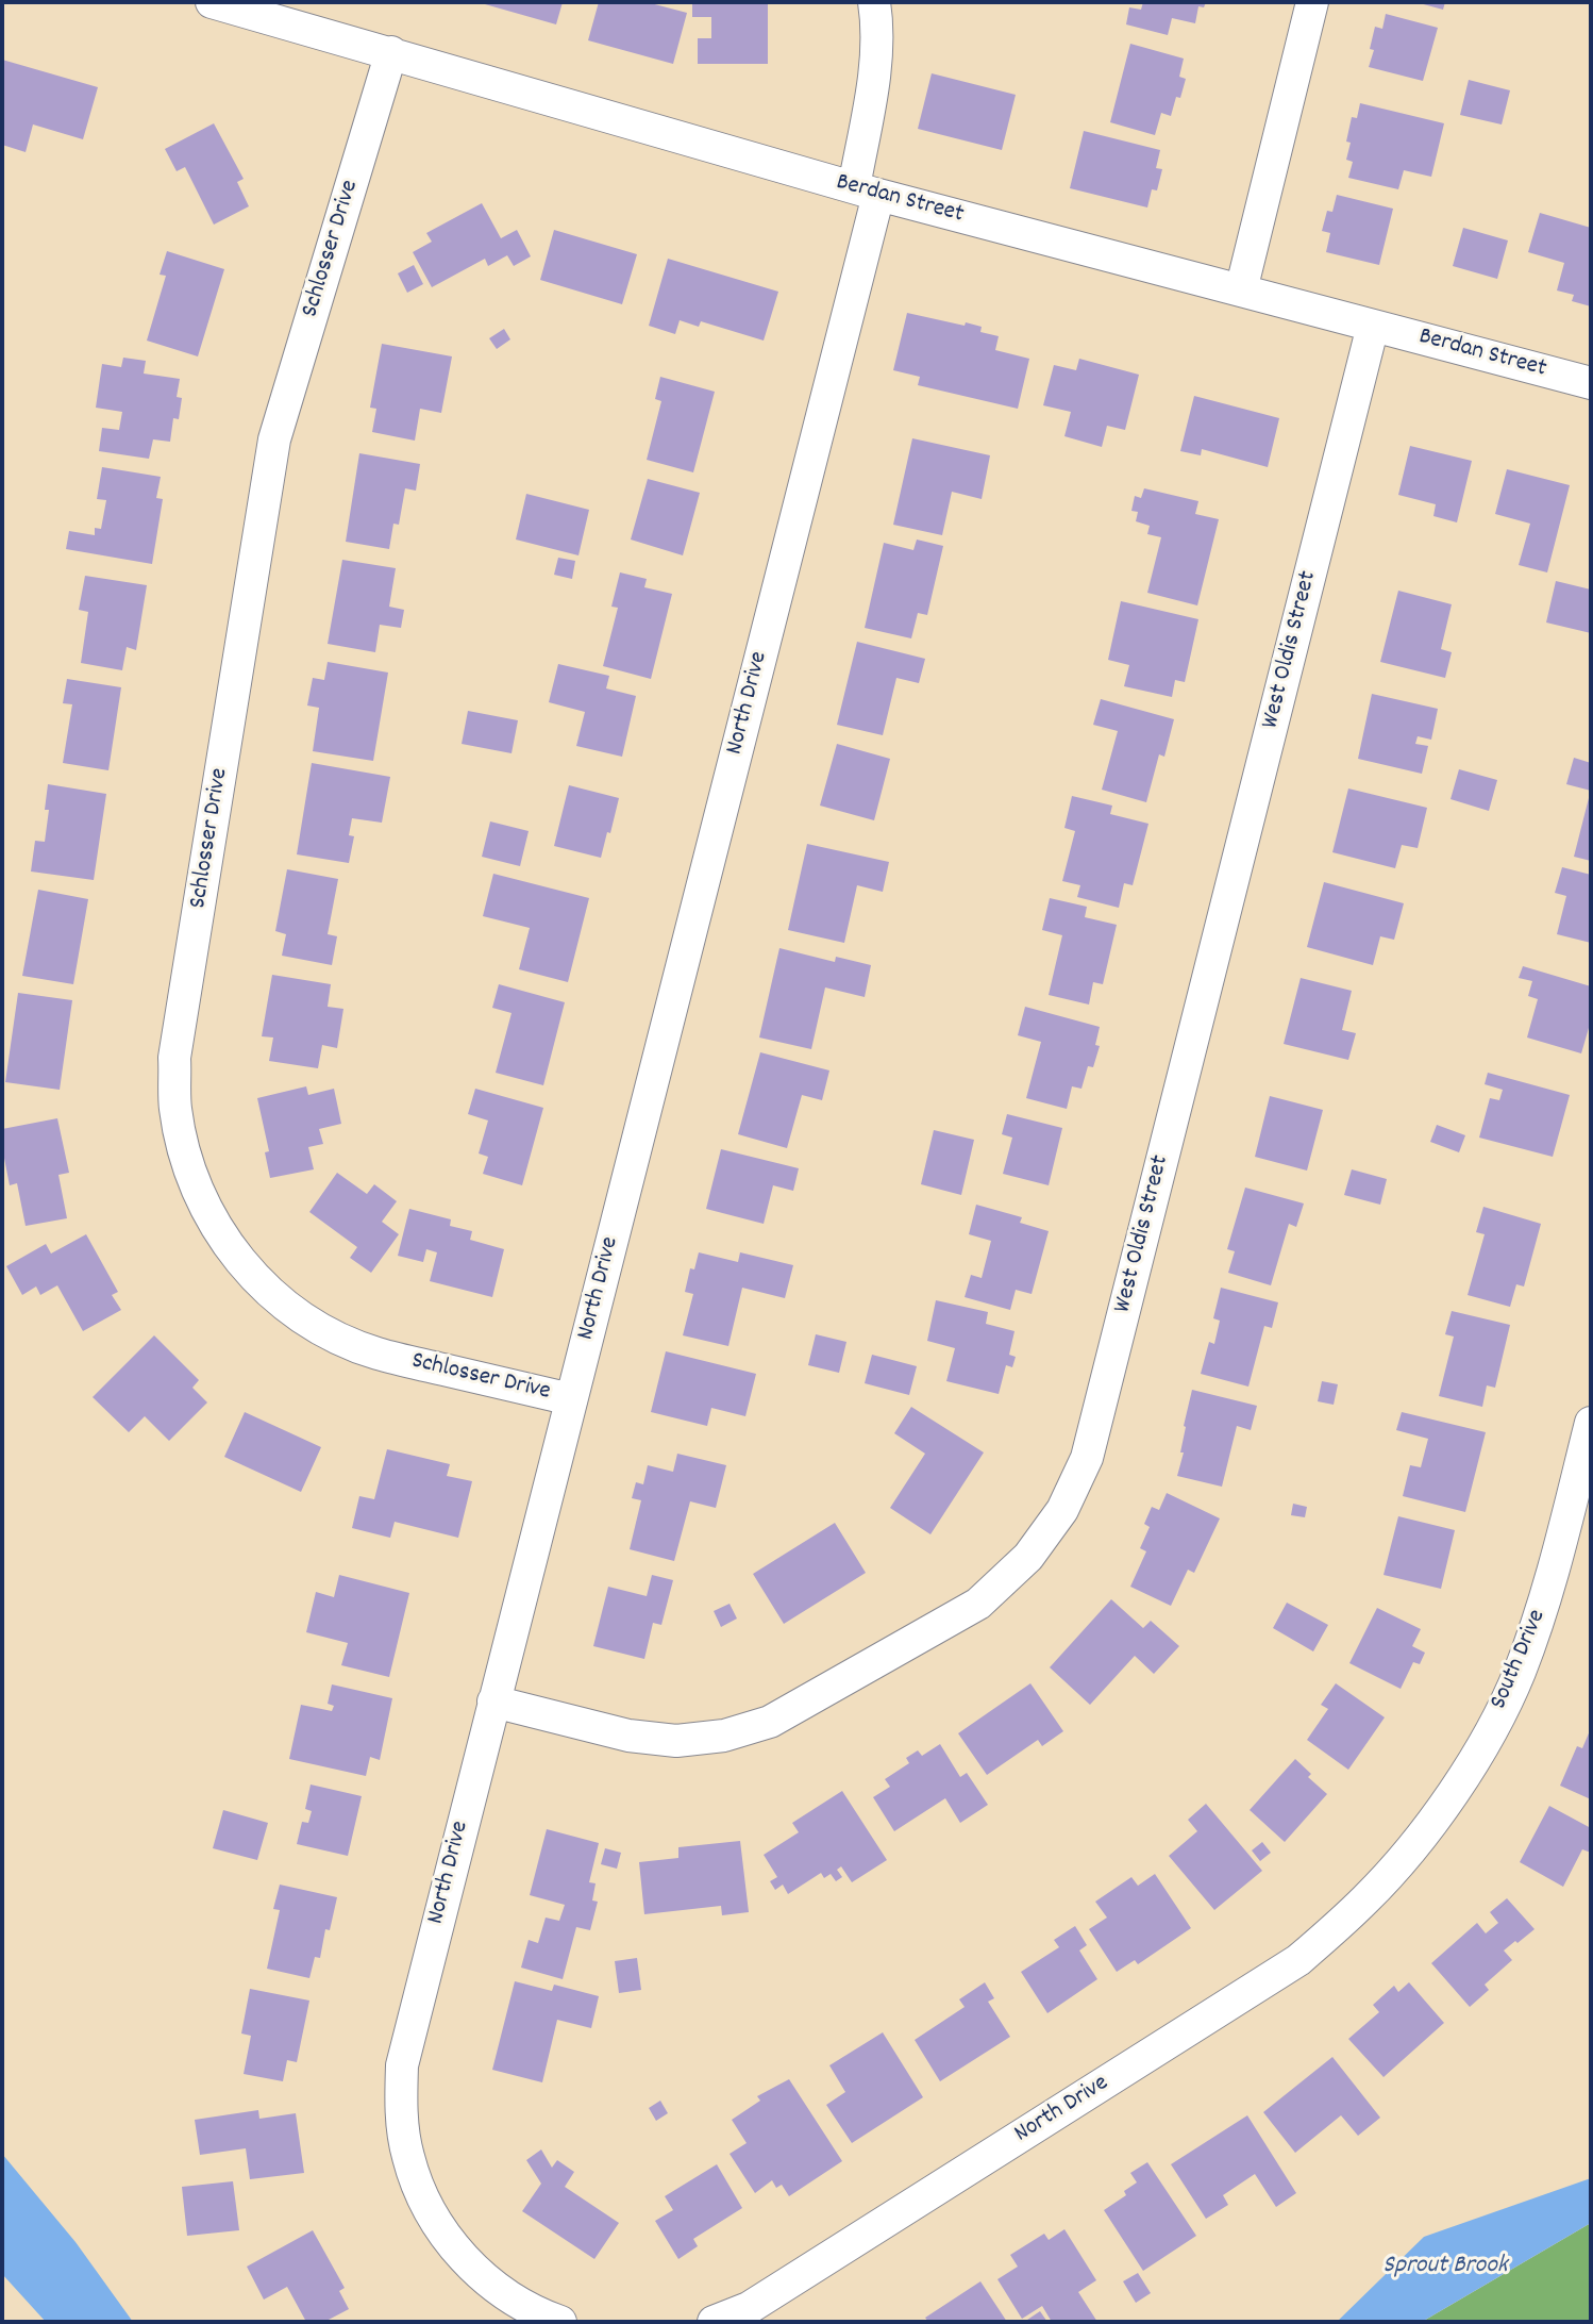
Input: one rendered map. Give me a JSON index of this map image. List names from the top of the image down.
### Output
{
  "streets": {
    "street": [
      "Berdan Street",
      "Schlosser Drive",
      "West Oldis Street",
      "North Drive",
      "South Drive"
    ]
  },
  "crossings": [
    ["Berdan Street", "Schlosser Drive"],
    ["Berdan Street", "West Oldis Street"],
    ["Berdan Street", "North Drive"],
    ["Schlosser Drive", "North Drive"],
    ["West Oldis Street", "North Drive"],
    ["North Drive", "South Drive"]
  ],
  "water": ["Sprout Brook"]
}
